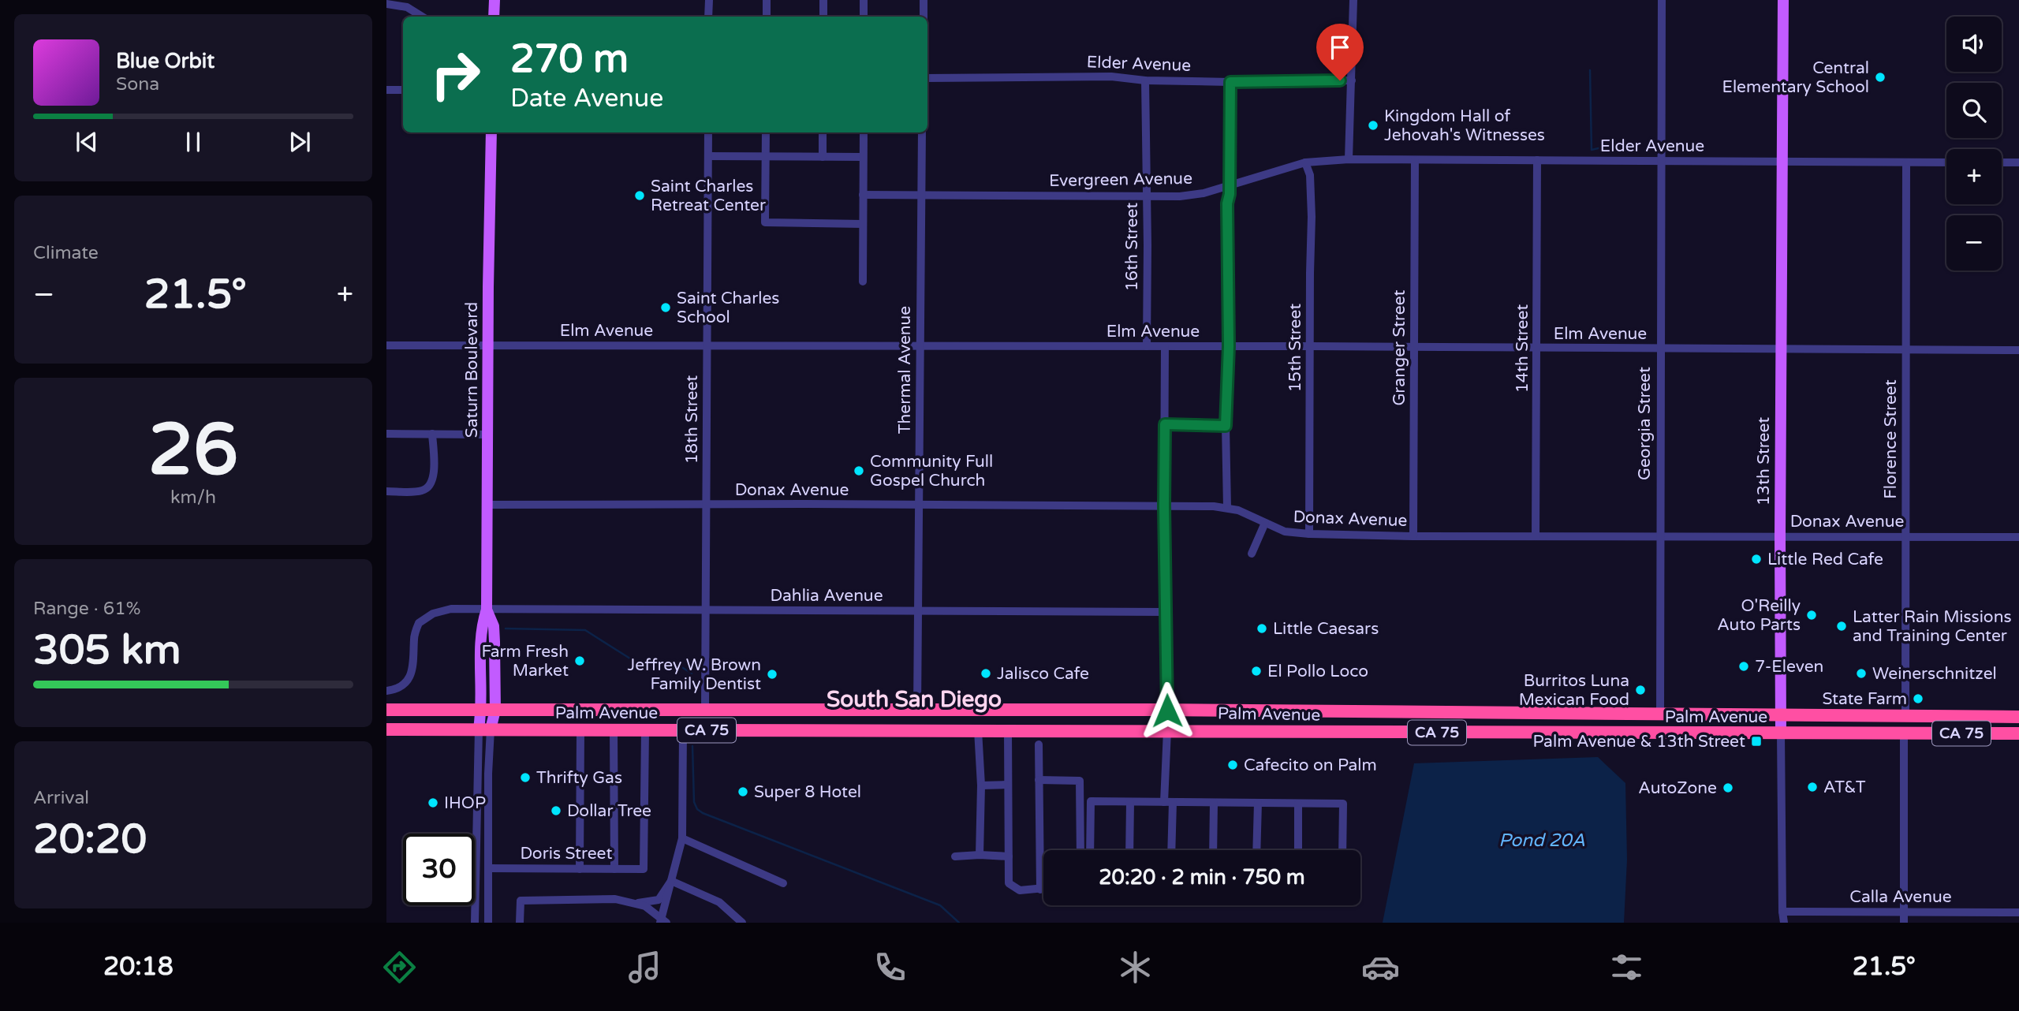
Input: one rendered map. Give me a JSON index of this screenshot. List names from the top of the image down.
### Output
{
  "streets": {
    "highway": ["Palm Avenue", "CA 75"],
    "main road": ["Saturn Boulevard", "13th Street"],
    "street": [
      "Elder Avenue",
      "Evergreen Avenue",
      "16th Street",
      "Elm Avenue",
      "15th Street",
      "Granger Street",
      "14th Street",
      "Thermal Avenue",
      "18th Street",
      "Georgia Street",
      "Florence Street",
      "Donax Avenue",
      "Dahlia Avenue",
      "Doris Street",
      "Calla Avenue"
    ]
  },
  "crossings": [
    ["Elder Avenue", "Evergreen Avenue"],
    ["Elder Avenue", "16th Street"],
    ["Elder Avenue", "Granger Street"],
    ["Elder Avenue", "14th Street"],
    ["Elder Avenue", "Georgia Street"],
    ["Elder Avenue", "Florence Street"],
    ["Elder Avenue", "13th Street"],
    ["Evergreen Avenue", "16th Street"],
    ["Evergreen Avenue", "15th Street"],
    ["Evergreen Avenue", "Thermal Avenue"],
    ["16th Street", "Elm Avenue"],
    ["Elm Avenue", "15th Street"],
    ["Elm Avenue", "Granger Street"],
    ["Elm Avenue", "14th Street"],
    ["Elm Avenue", "Saturn Boulevard"],
    ["Elm Avenue", "Thermal Avenue"],
    ["Elm Avenue", "18th Street"],
    ["Elm Avenue", "Georgia Street"],
    ["Elm Avenue", "Florence Street"],
    ["Elm Avenue", "13th Street"],
    ["15th Street", "Donax Avenue"],
    ["Granger Street", "Donax Avenue"],
    ["14th Street", "Donax Avenue"],
    ["Saturn Boulevard", "Donax Avenue"],
    ["Saturn Boulevard", "Dahlia Avenue"],
    ["Saturn Boulevard", "Palm Avenue"],
    ["Saturn Boulevard", "Doris Street"],
    ["Thermal Avenue", "Donax Avenue"],
    ["Thermal Avenue", "Dahlia Avenue"],
    ["Thermal Avenue", "Palm Avenue"],
    ["18th Street", "Donax Avenue"],
    ["18th Street", "Dahlia Avenue"],
    ["18th Street", "Palm Avenue"],
    ["Georgia Street", "Donax Avenue"],
    ["Georgia Street", "Palm Avenue"],
    ["Florence Street", "Donax Avenue"],
    ["Florence Street", "Palm Avenue"],
    ["13th Street", "Donax Avenue"],
    ["13th Street", "Palm Avenue"],
    ["13th Street", "Calla Avenue"],
    ["Palm Avenue", "Doris Street"]
  ],
  "districts": ["South San Diego"],
  "water": ["Pond 20A"],
  "places": {
    "other": [
      "Central Elementary School",
      "Kingdom Hall of Jehovah's Witnesses",
      "Saint Charles Retreat Center",
      "Saint Charles School",
      "Community Full Gospel Church",
      "Little Red Cafe",
      "O'Reilly Auto Parts",
      "Latter Rain Missions and Training Center",
      "Little Caesars",
      "Farm Fresh Market",
      "7-Eleven",
      "El Pollo Loco",
      "Jalisco Cafe",
      "Weinerschnitzel",
      "Jeffrey W. Brown Family Dentist",
      "Burritos Luna Mexican Food",
      "State Farm",
      "Cafecito on Palm",
      "Thrifty Gas",
      "AT&T",
      "AutoZone",
      "Super 8 Hotel",
      "IHOP",
      "Dollar Tree"
    ],
    "transit": ["Palm Avenue & 13th Street"]
  },
  "page": {
    "map_buttons": ["+", "−"],
    "turn": ["270 m", "Date Avenue"],
    "song": ["Blue Orbit", "Sona"],
    "tile": [
      "Climate",
      ["26", "km/h"],
      ["Range · 61%", "305 km"],
      ["Arrival", "20:20"]
    ],
    "heat": ["−", "21.5°", "+"],
    "limit": "30",
    "trip": "20:20 · 2 min · 750 m",
    "tabs": ["20:18", "21.5°"]
  }
}
